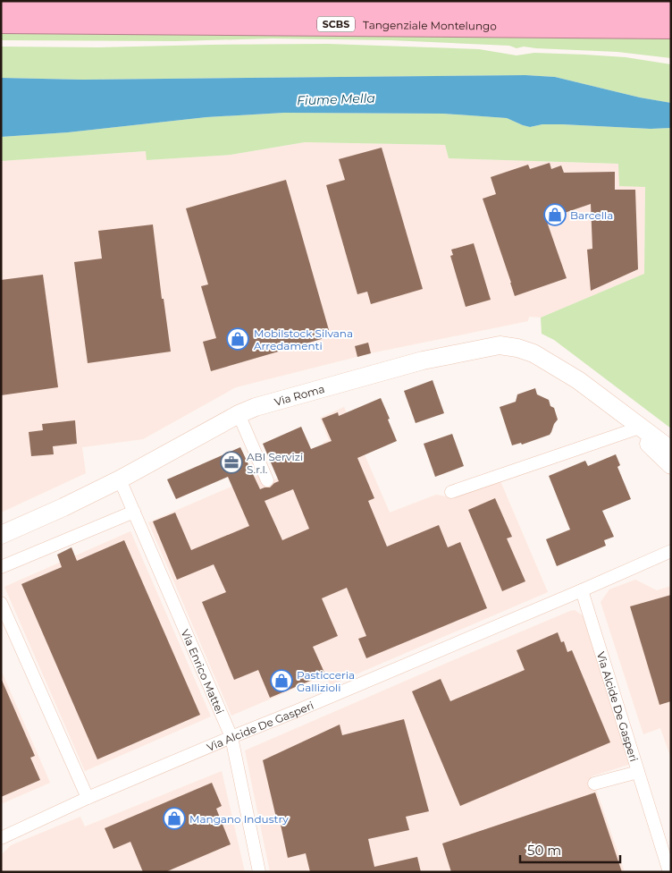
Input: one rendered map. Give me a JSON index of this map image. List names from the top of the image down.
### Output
{
  "streets": {
    "highway": ["SCBS", "Tangenziale Montelungo"],
    "street": ["Via Roma", "Via Enrico Mattei", "Via Alcide De Gasperi"]
  },
  "crossings": [
    ["Via Roma", "Via Enrico Mattei"],
    ["Via Enrico Mattei", "Via Alcide De Gasperi"]
  ],
  "water": ["Fiume Mella"],
  "places": {
    "shop": [
      "Barcella",
      "Mobilstock Silvana Arredamenti",
      "Pasticceria Gallizioli",
      "Mangano Industry"
    ],
    "office": ["ABI Servizi S.r.l."]
  },
  "scale_bar": "50 m"
}
